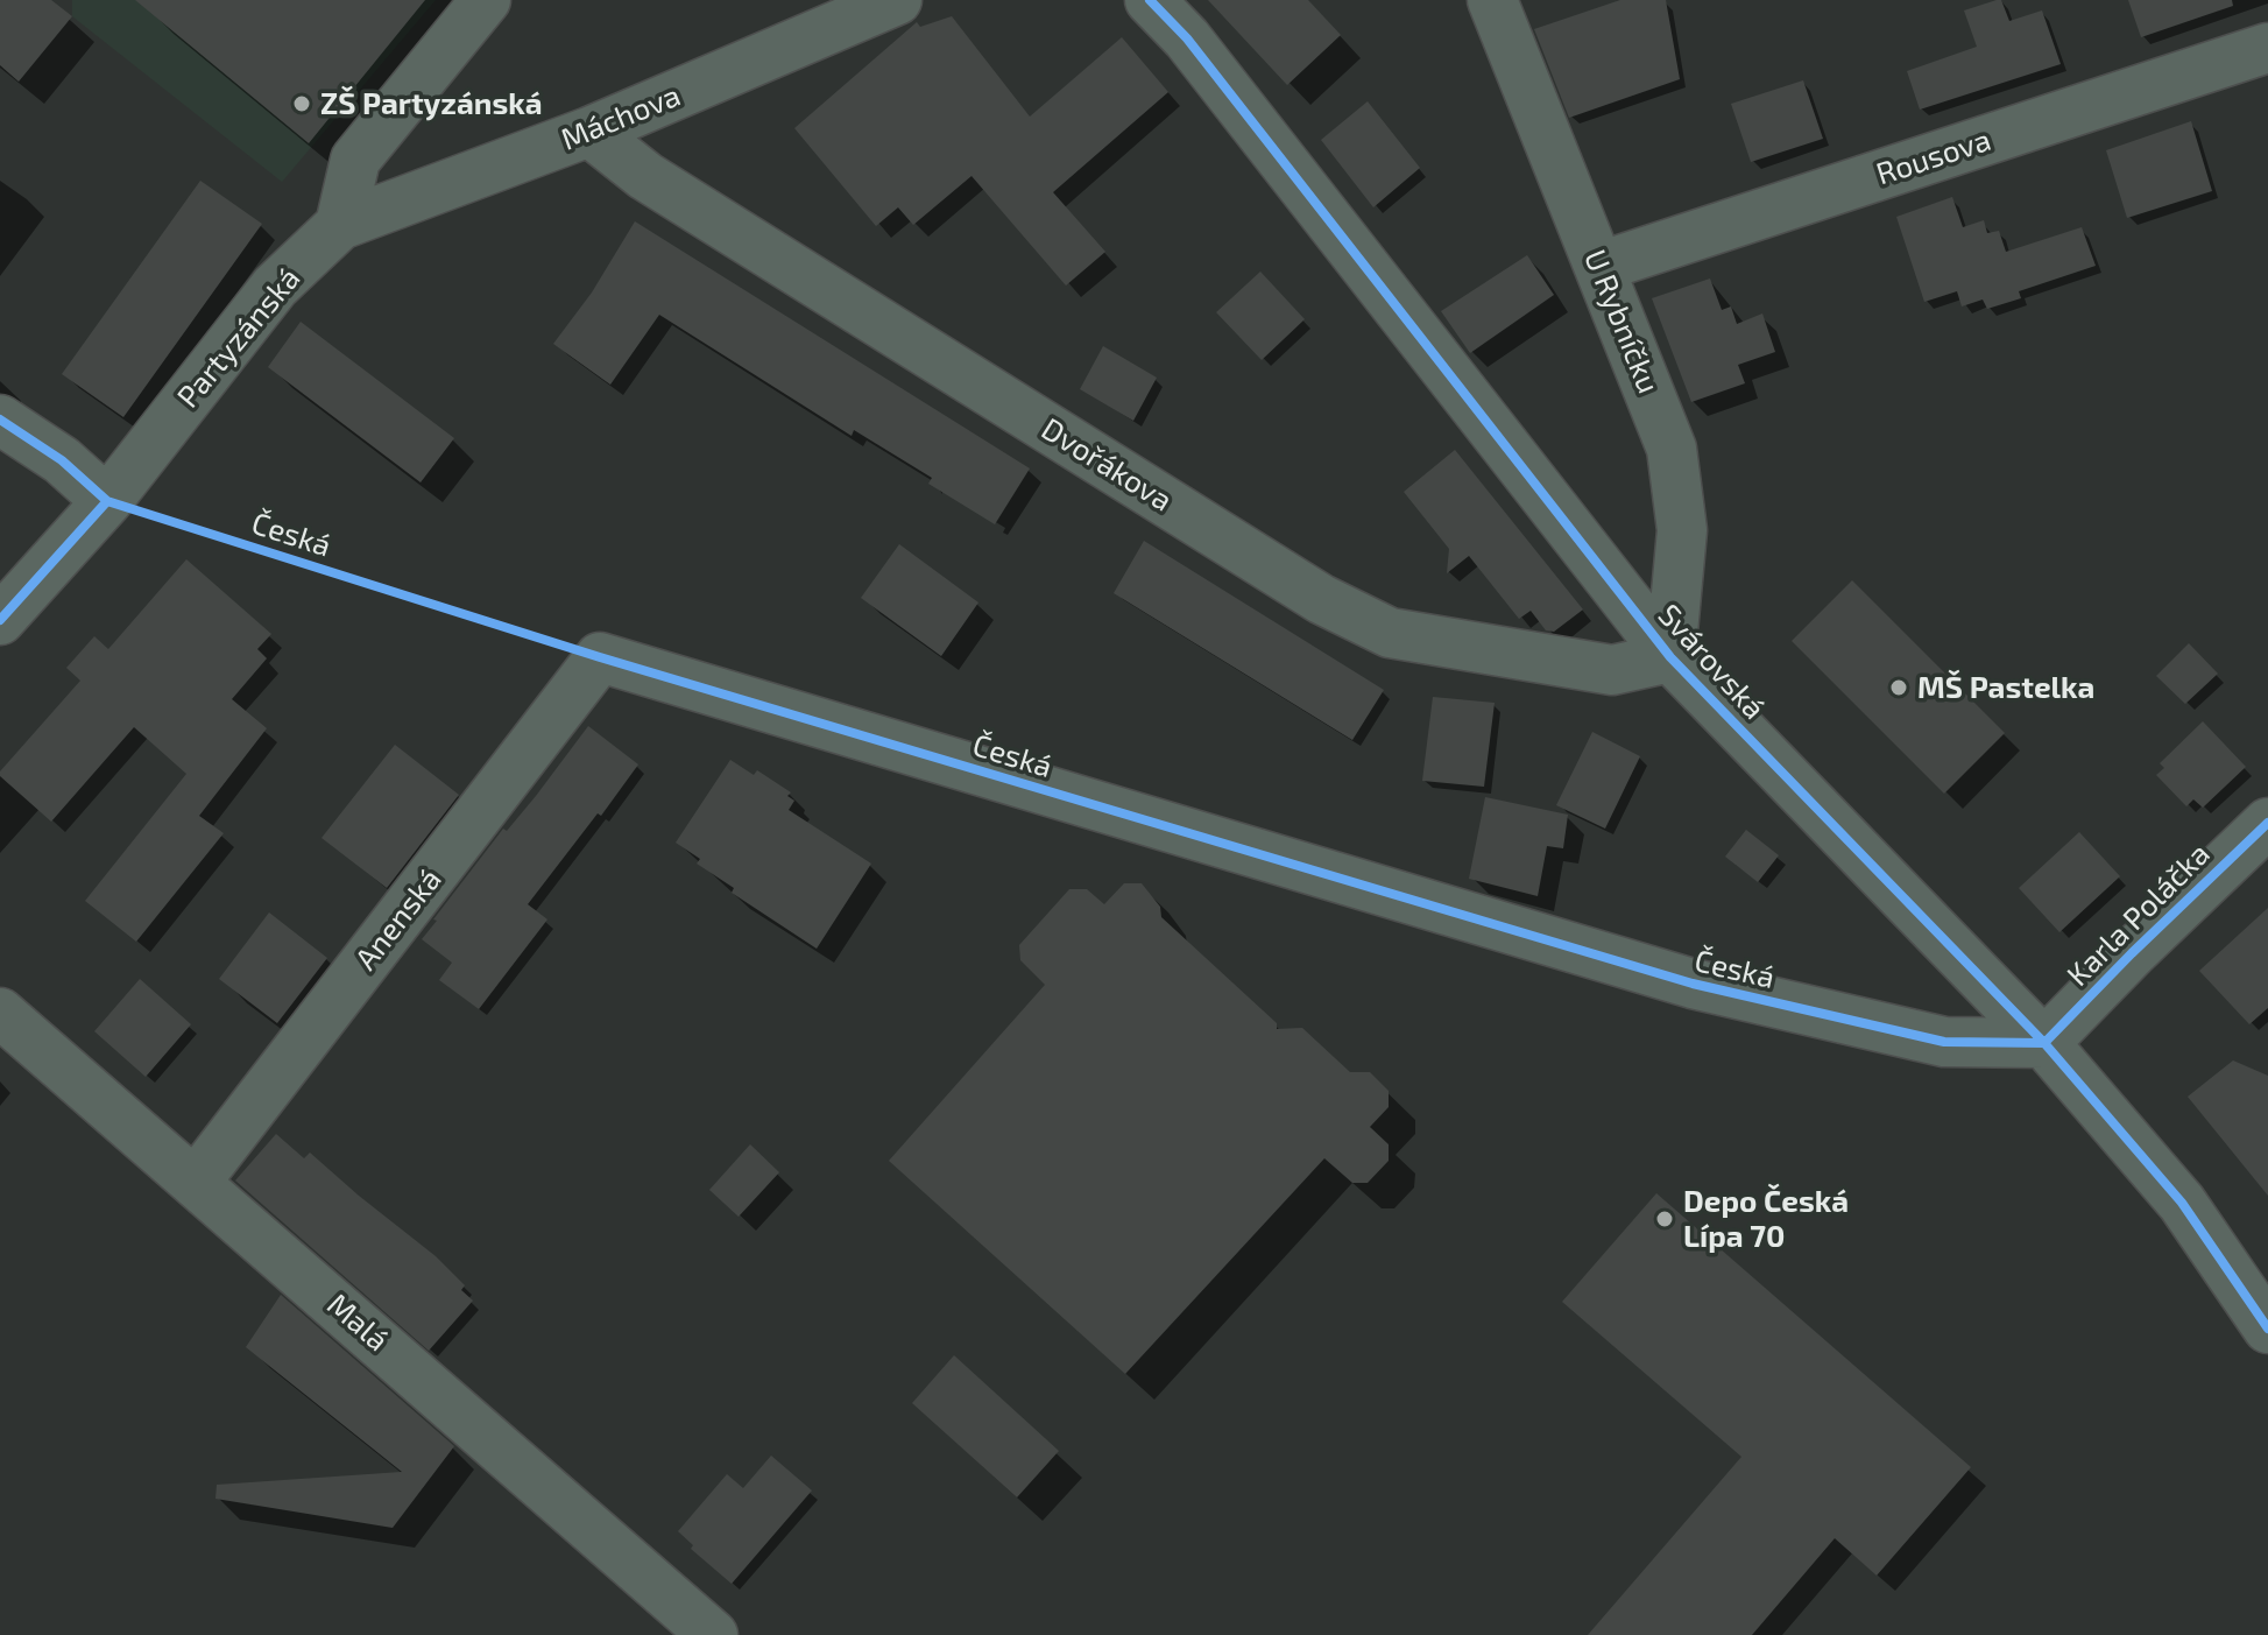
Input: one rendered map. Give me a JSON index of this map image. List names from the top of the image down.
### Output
{
  "streets": {
    "street": [
      "Máchova",
      "Rousova",
      "U Rybníčku",
      "Partyzánská",
      "Dvořákova",
      "Česká",
      "Svárovská",
      "Karla Poláčka",
      "Anenská",
      "Malá"
    ]
  },
  "crossings": [
    ["Máchova", "Partyzánská"],
    ["Máchova", "Dvořákova"],
    ["Rousova", "U Rybníčku"],
    ["U Rybníčku", "Dvořákova"],
    ["U Rybníčku", "Svárovská"],
    ["Dvořákova", "Svárovská"],
    ["Česká", "Svárovská"],
    ["Česká", "Karla Poláčka"],
    ["Česká", "Anenská"],
    ["Svárovská", "Karla Poláčka"],
    ["Anenská", "Malá"]
  ],
  "places": ["ZŠ Partyzánská", "MŠ Pastelka", "Depo Česká Lípa 70"]
}
